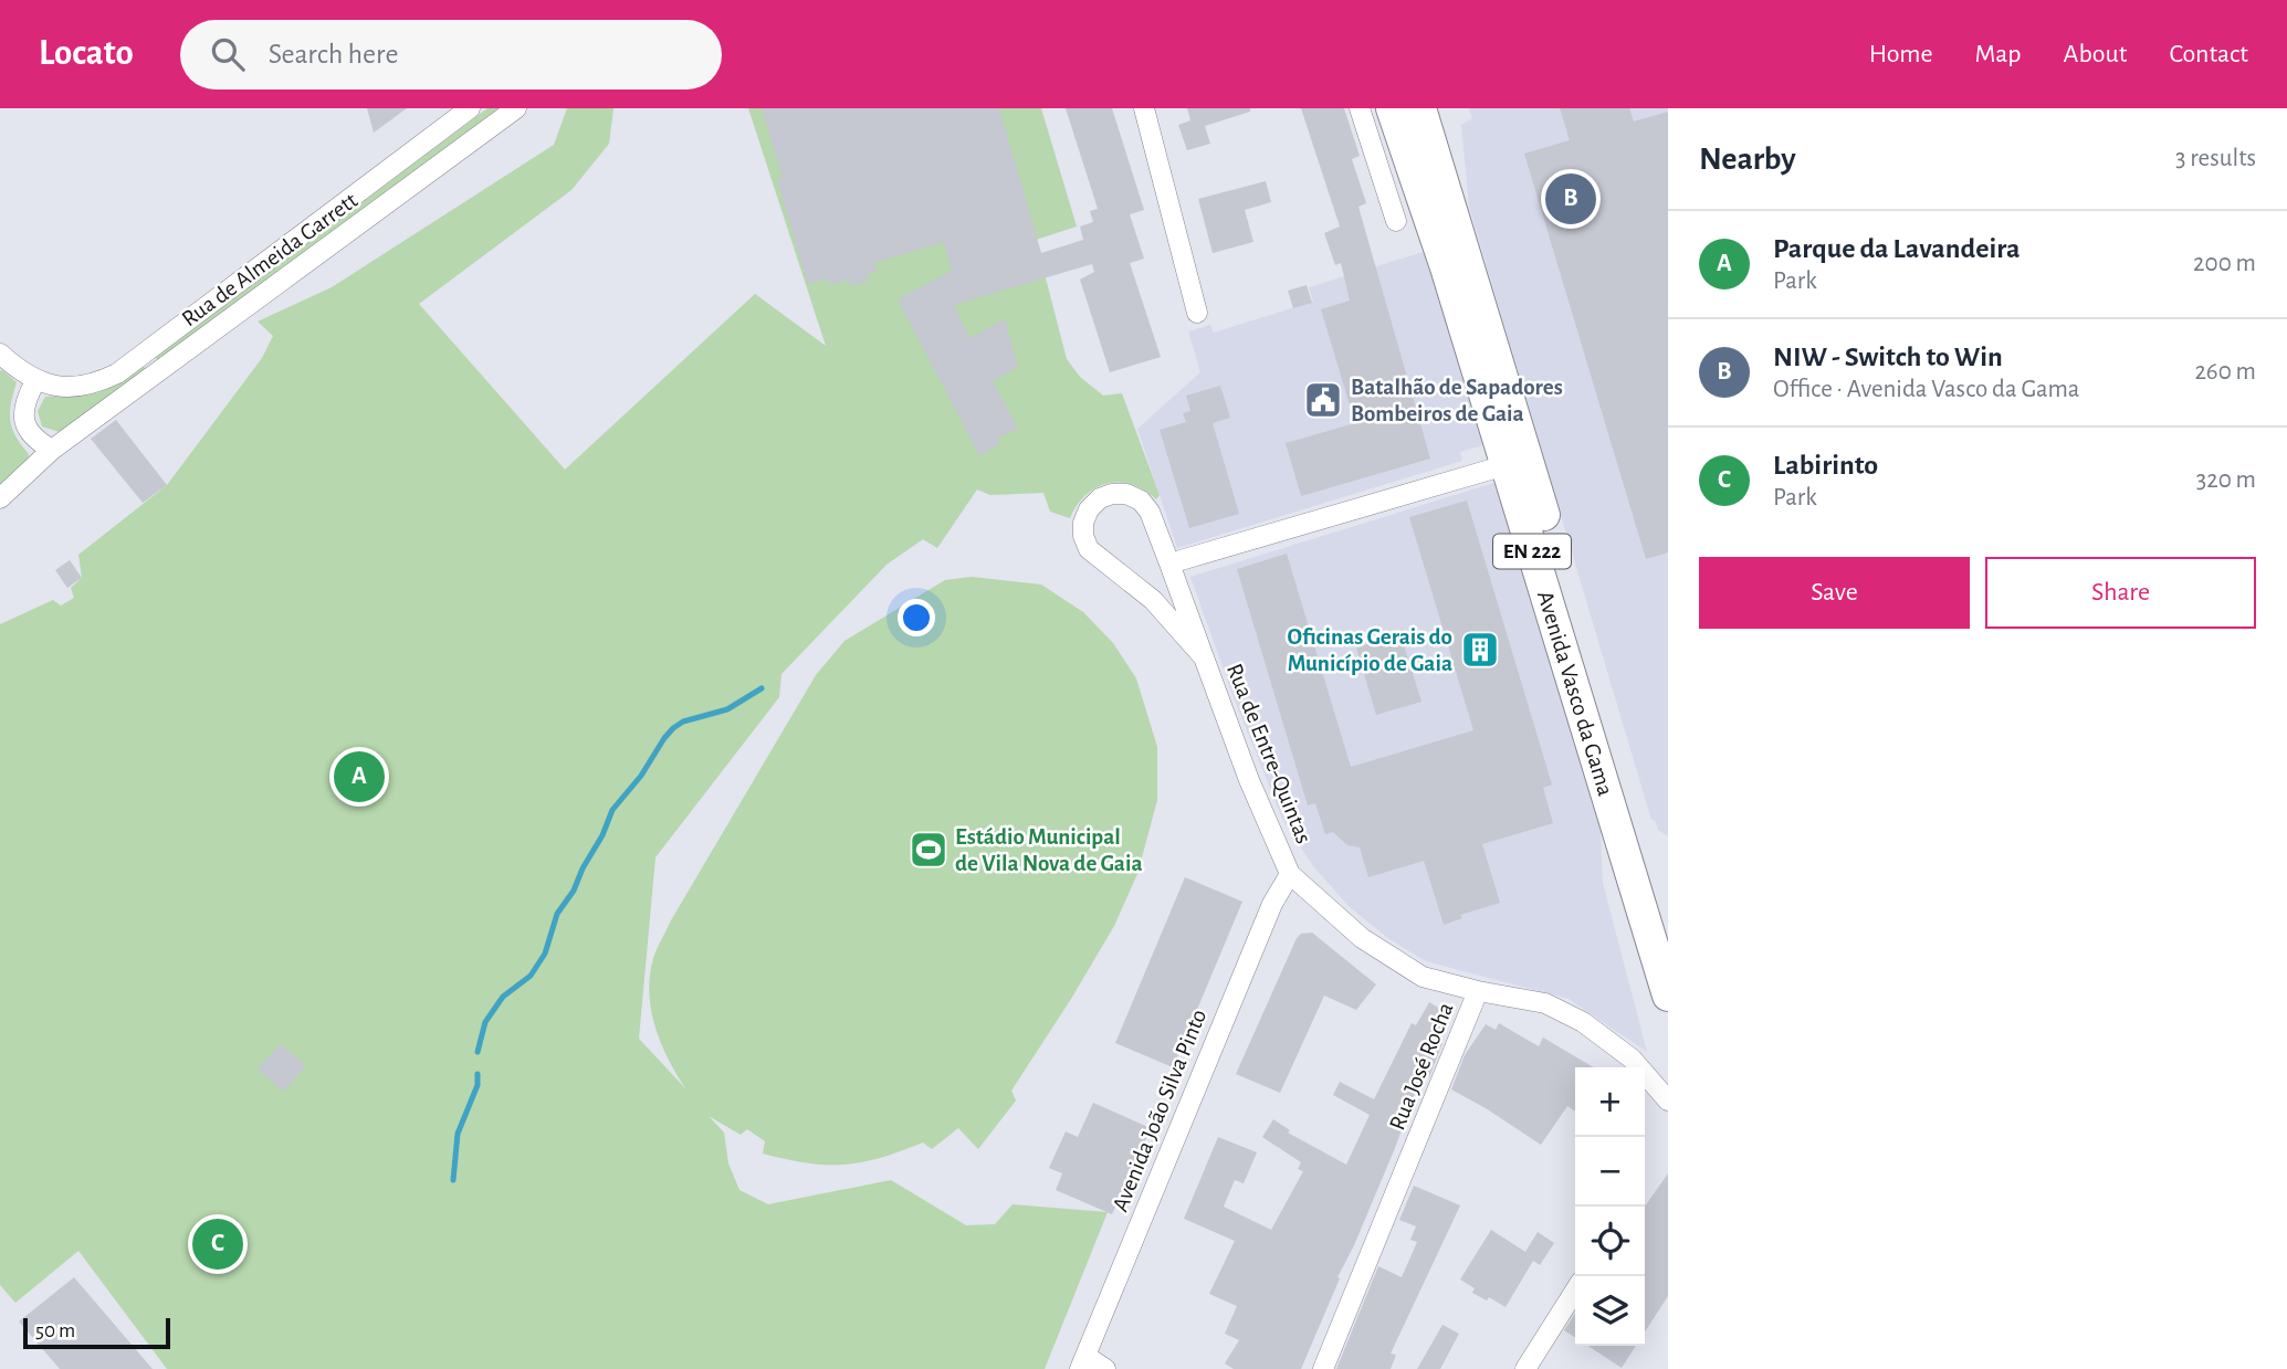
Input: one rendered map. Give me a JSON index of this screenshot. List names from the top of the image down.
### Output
{
  "streets": {
    "main road": ["EN 222", "Avenida Vasco da Gama"],
    "street": [
      "Rua de Almeida Garrett",
      "Rua de Entre-Quintas",
      "Rua José Rocha",
      "Avenida João Silva Pinto"
    ]
  },
  "crossings": [
    ["Rua de Entre-Quintas", "Rua José Rocha"],
    ["Rua de Entre-Quintas", "Avenida João Silva Pinto"]
  ],
  "places": {
    "public building": ["Batalhão de Sapadores Bombeiros de Gaia"],
    "building": ["Oficinas Gerais do Município de Gaia"],
    "sports": ["Estádio Municipal de Vila Nova de Gaia"]
  },
  "scale_bar": "50 m",
  "page": {
    "header": "Locato",
    "search": "Search here",
    "nav": [
      "Home",
      "Map",
      "About",
      "Contact"
    ],
    "heading": ["Nearby", "3 results"],
    "pins": ["B", "A", "C"],
    "list": [
      {
        "mark": "A",
        "name": "Parque da Lavandeira",
        "note": "Park",
        "value": "200 m"
      },
      {
        "mark": "B",
        "name": "NIW - Switch to Win",
        "note": "Office · Avenida Vasco da Gama",
        "value": "260 m"
      },
      {
        "mark": "C",
        "name": "Labirinto",
        "note": "Park",
        "value": "320 m"
      }
    ],
    "buttons": ["Save", "Share"],
    "map_buttons": ["+", "−"],
    "scale": "50 m"
  }
}
